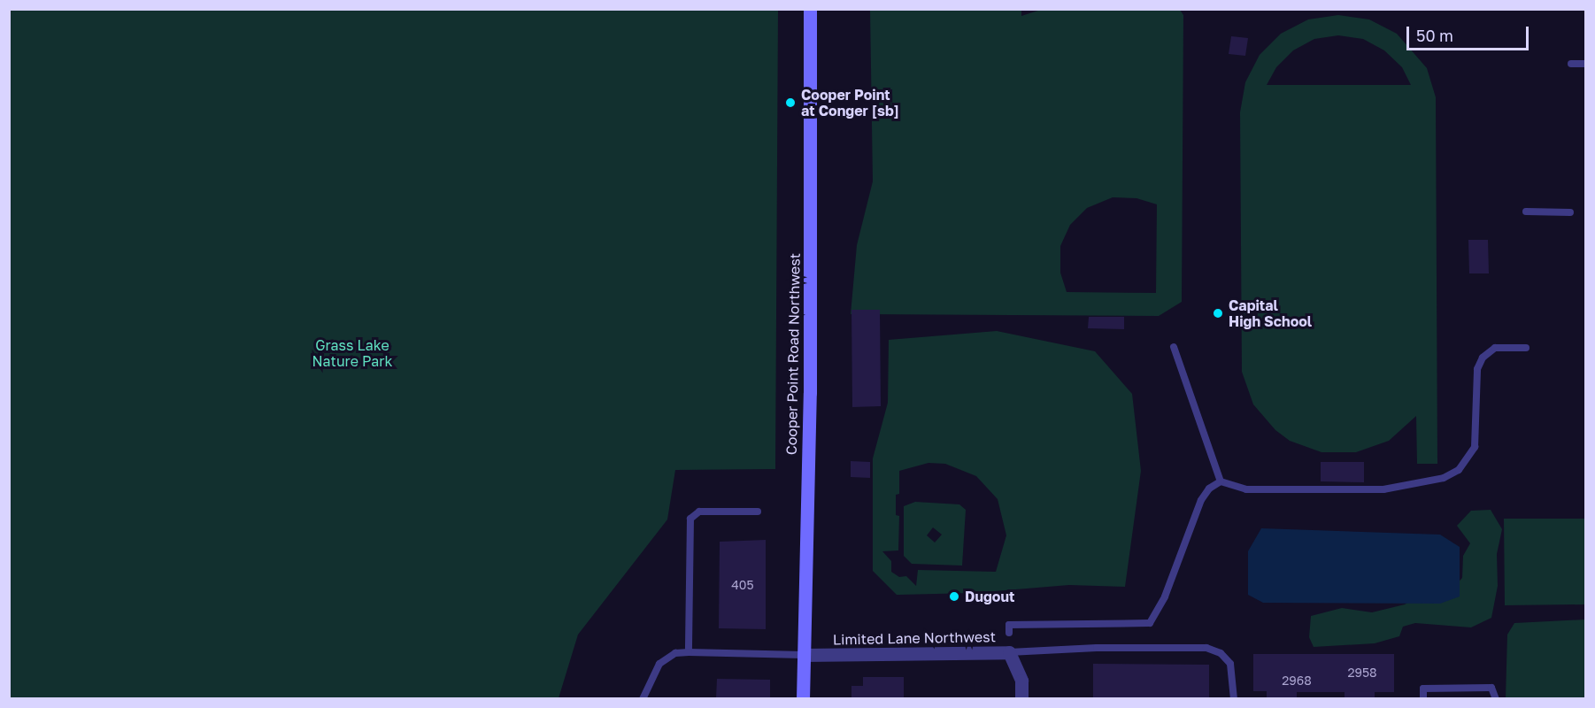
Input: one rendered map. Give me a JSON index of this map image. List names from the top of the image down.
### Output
{
  "streets": {
    "main road": ["Cooper Point Road Northwest"],
    "street": ["Limited Lane Northwest"]
  },
  "crossings": [
    ["Cooper Point Road Northwest", "Limited Lane Northwest"]
  ],
  "parks": ["Grass Lake Nature Park"],
  "places": ["Cooper Point at Conger [sb]", "Capital High School", "Dugout"],
  "house_numbers": ["405", "2958", "2968"],
  "scale_bar": "50 m"
}
